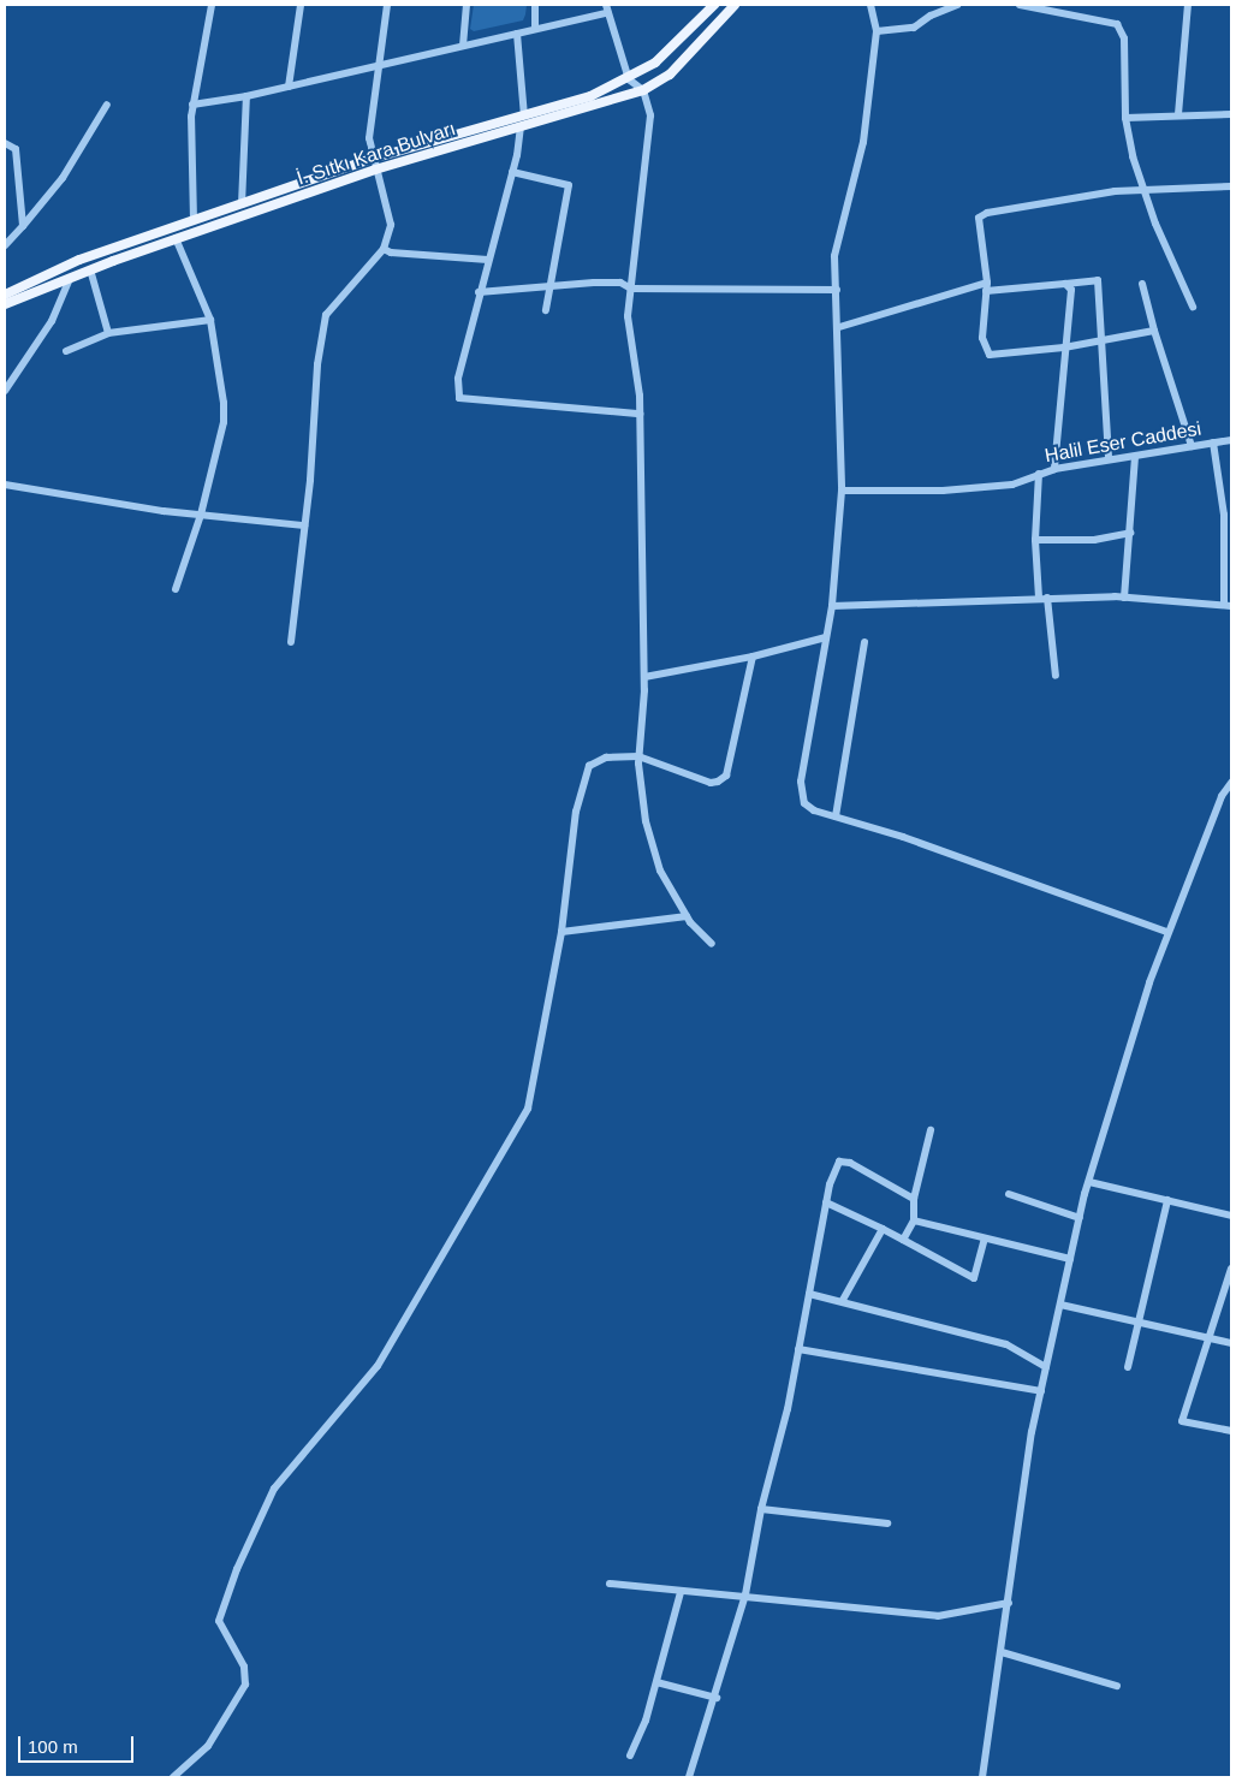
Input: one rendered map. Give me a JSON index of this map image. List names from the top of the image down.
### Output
{
  "streets": {
    "main road": ["İ. Sıtkı Kara Bulvarı"],
    "street": ["Halil Eser Caddesi"]
  },
  "scale_bar": "100 m"
}
